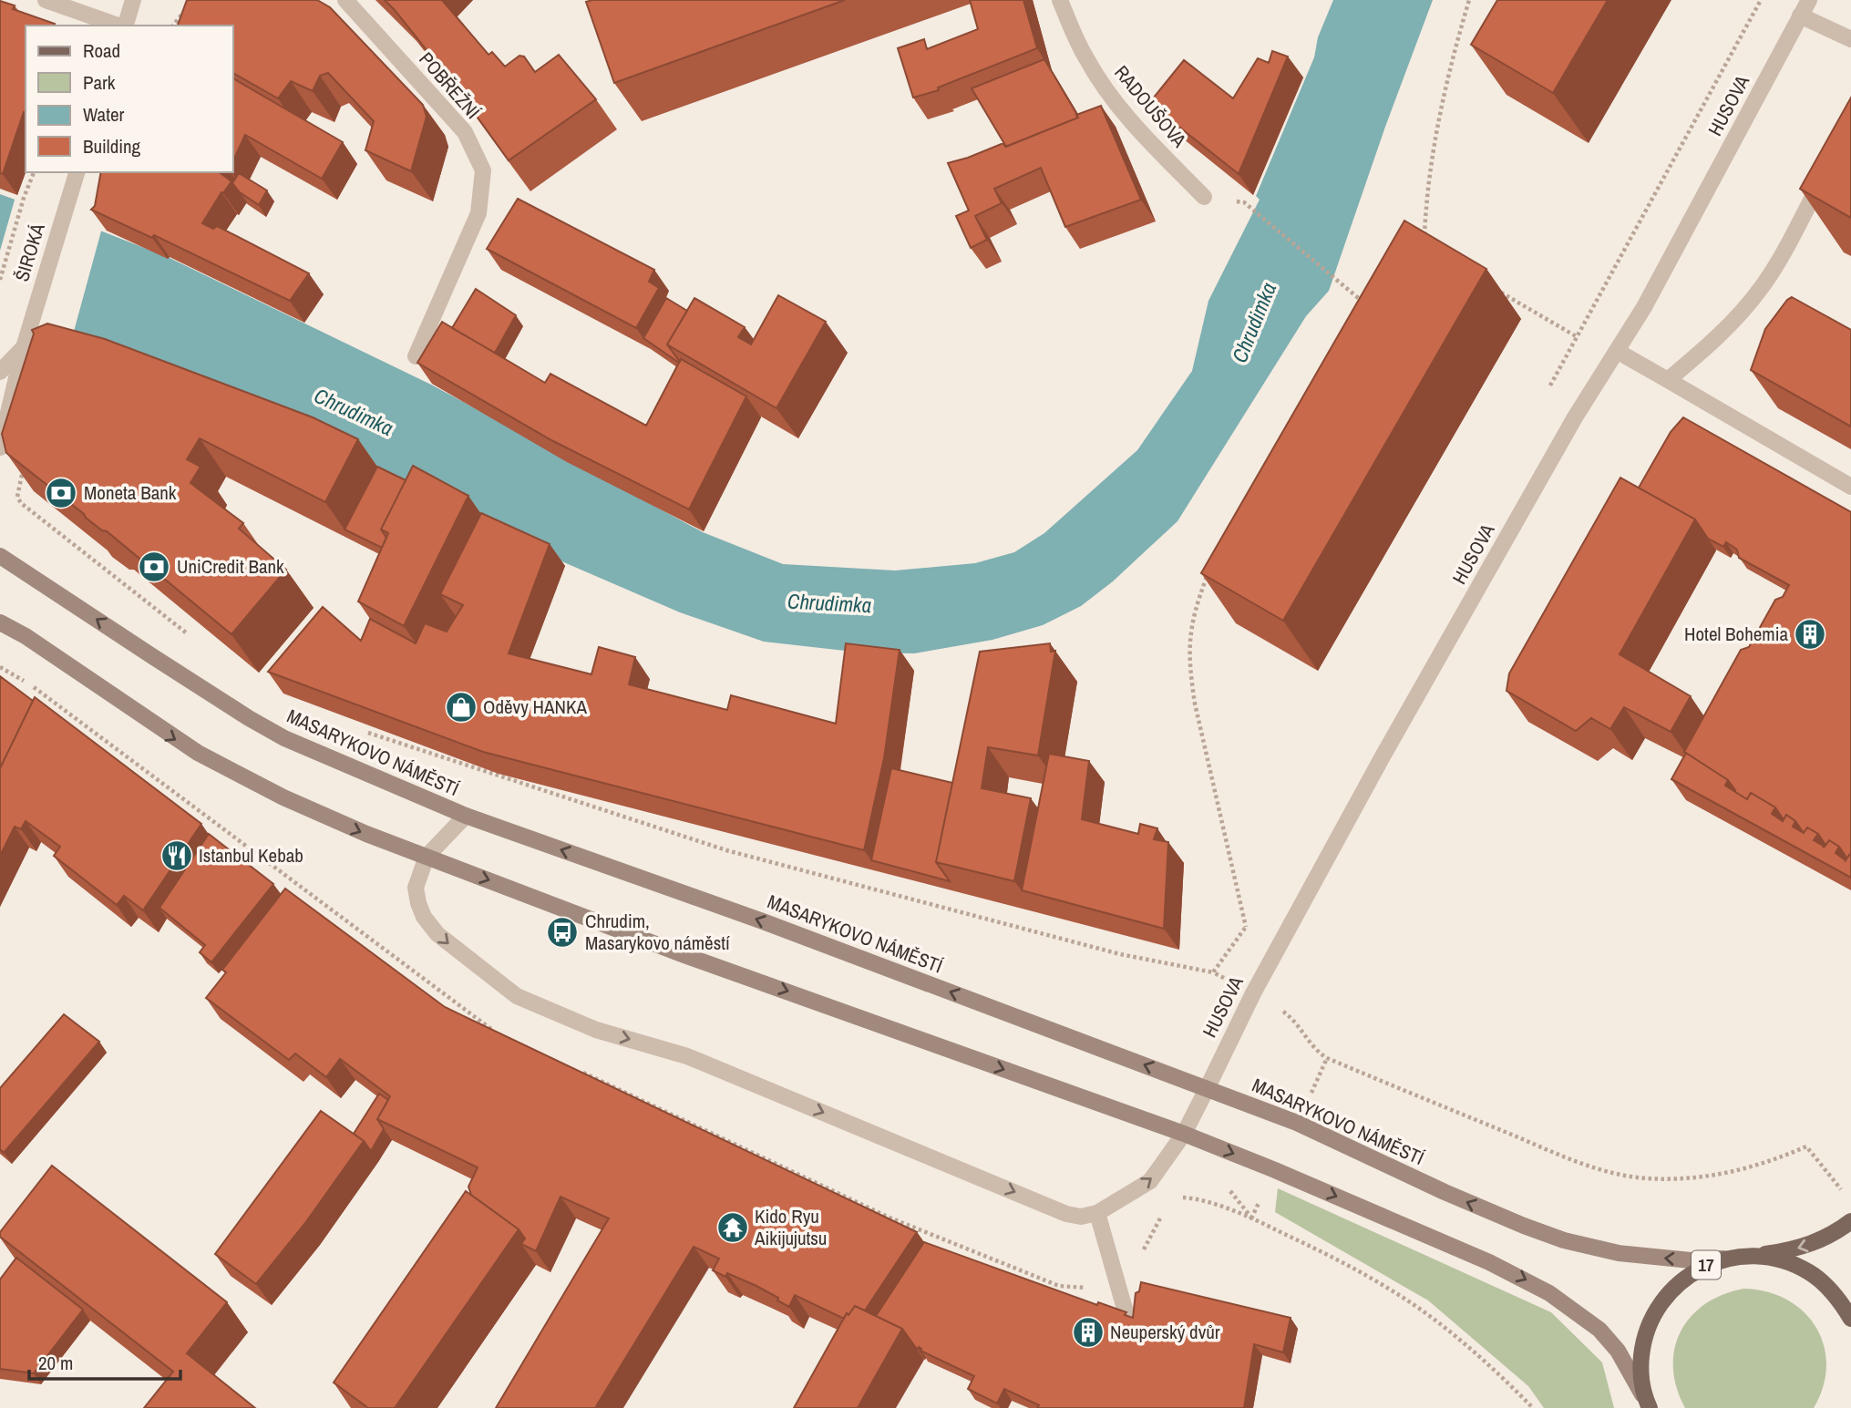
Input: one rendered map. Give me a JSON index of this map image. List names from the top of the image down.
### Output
{
  "streets": {
    "main road": ["MASARYKOVO NÁMĚSTÍ", "17"],
    "street": [
      "POBŘEŽNÍ",
      "HUSOVA",
      "RADOUŠOVA",
      "ŠIROKÁ"
    ]
  },
  "crossings": [
    ["HUSOVA", "MASARYKOVO NÁMĚSTÍ"],
    ["MASARYKOVO NÁMĚSTÍ", "17"]
  ],
  "water": ["Chrudimka"],
  "places": {
    "bank": ["Moneta Bank", "UniCredit Bank"],
    "building": ["Hotel Bohemia", "Neuperský dvůr"],
    "shop": ["Oděvy HANKA"],
    "restaurant": ["Istanbul Kebab"],
    "bus stop": ["Chrudim, Masarykovo náměstí"],
    "temple": ["Kido Ryu Aikijujutsu"]
  },
  "legend": [
    "Road",
    "Park",
    "Water",
    "Building"
  ],
  "scale_bar": "20 m"
}
